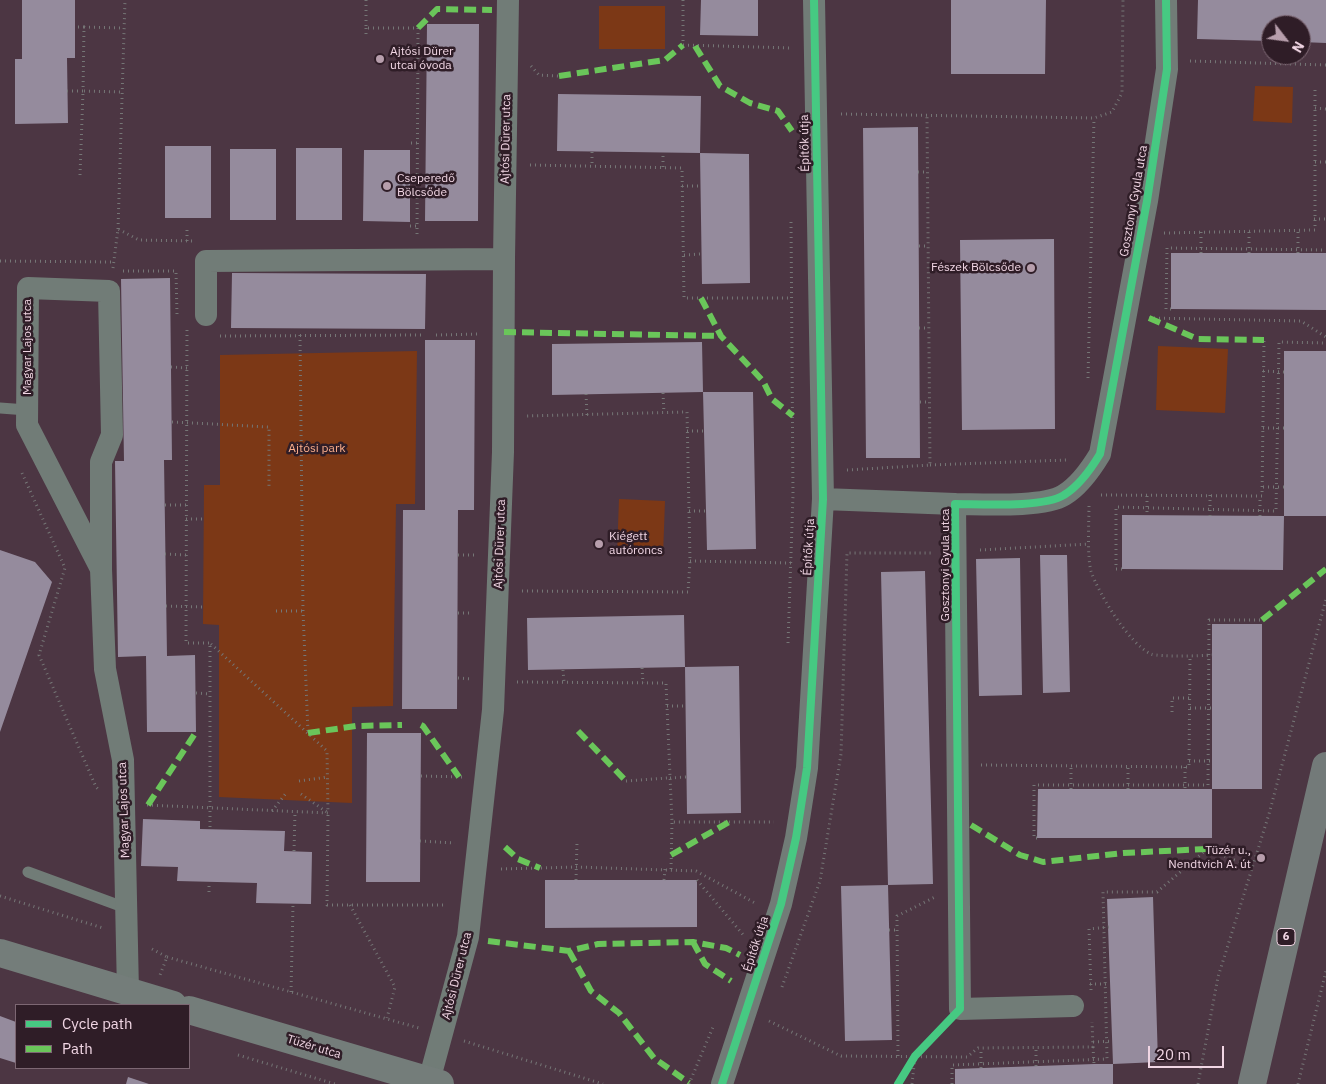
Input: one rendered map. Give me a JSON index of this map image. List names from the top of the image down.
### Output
{
  "streets": {
    "main road": ["6"],
    "street": [
      "Ajtósi Dürer utca",
      "Építők útja",
      "Gosztonyi Gyula utca",
      "Magyar Lajos utca",
      "Tüzér utca"
    ]
  },
  "crossings": [
    ["Ajtósi Dürer utca", "Tüzér utca"],
    ["Építők útja", "Gosztonyi Gyula utca"]
  ],
  "parks": ["Ajtósi park"],
  "places": [
    "Ajtósi Dürer utcai óvoda",
    "Cseperedő Bölcsőde",
    "Fészek Bölcsőde",
    "Kiégett autóroncs",
    "Tüzér u., Nendtvich A. út"
  ],
  "legend": ["Cycle path", "Path"],
  "scale_bar": "20 m",
  "north": "bottom right"
}
